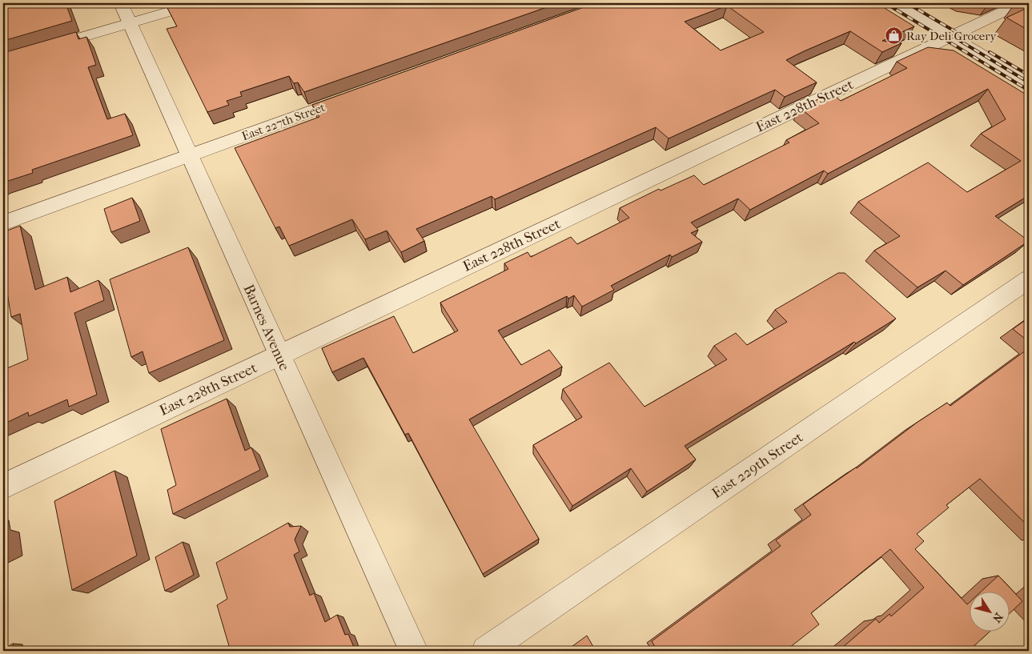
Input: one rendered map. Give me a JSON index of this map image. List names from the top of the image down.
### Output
{
  "streets": {
    "street": [
      "East 228th Street",
      "East 227th Street",
      "Barnes Avenue",
      "East 229th Street"
    ]
  },
  "crossings": [
    ["East 228th Street", "Barnes Avenue"],
    ["East 227th Street", "Barnes Avenue"]
  ],
  "places": {
    "shop": ["Ray Deli Grocery"]
  },
  "north": "bottom right"
}
